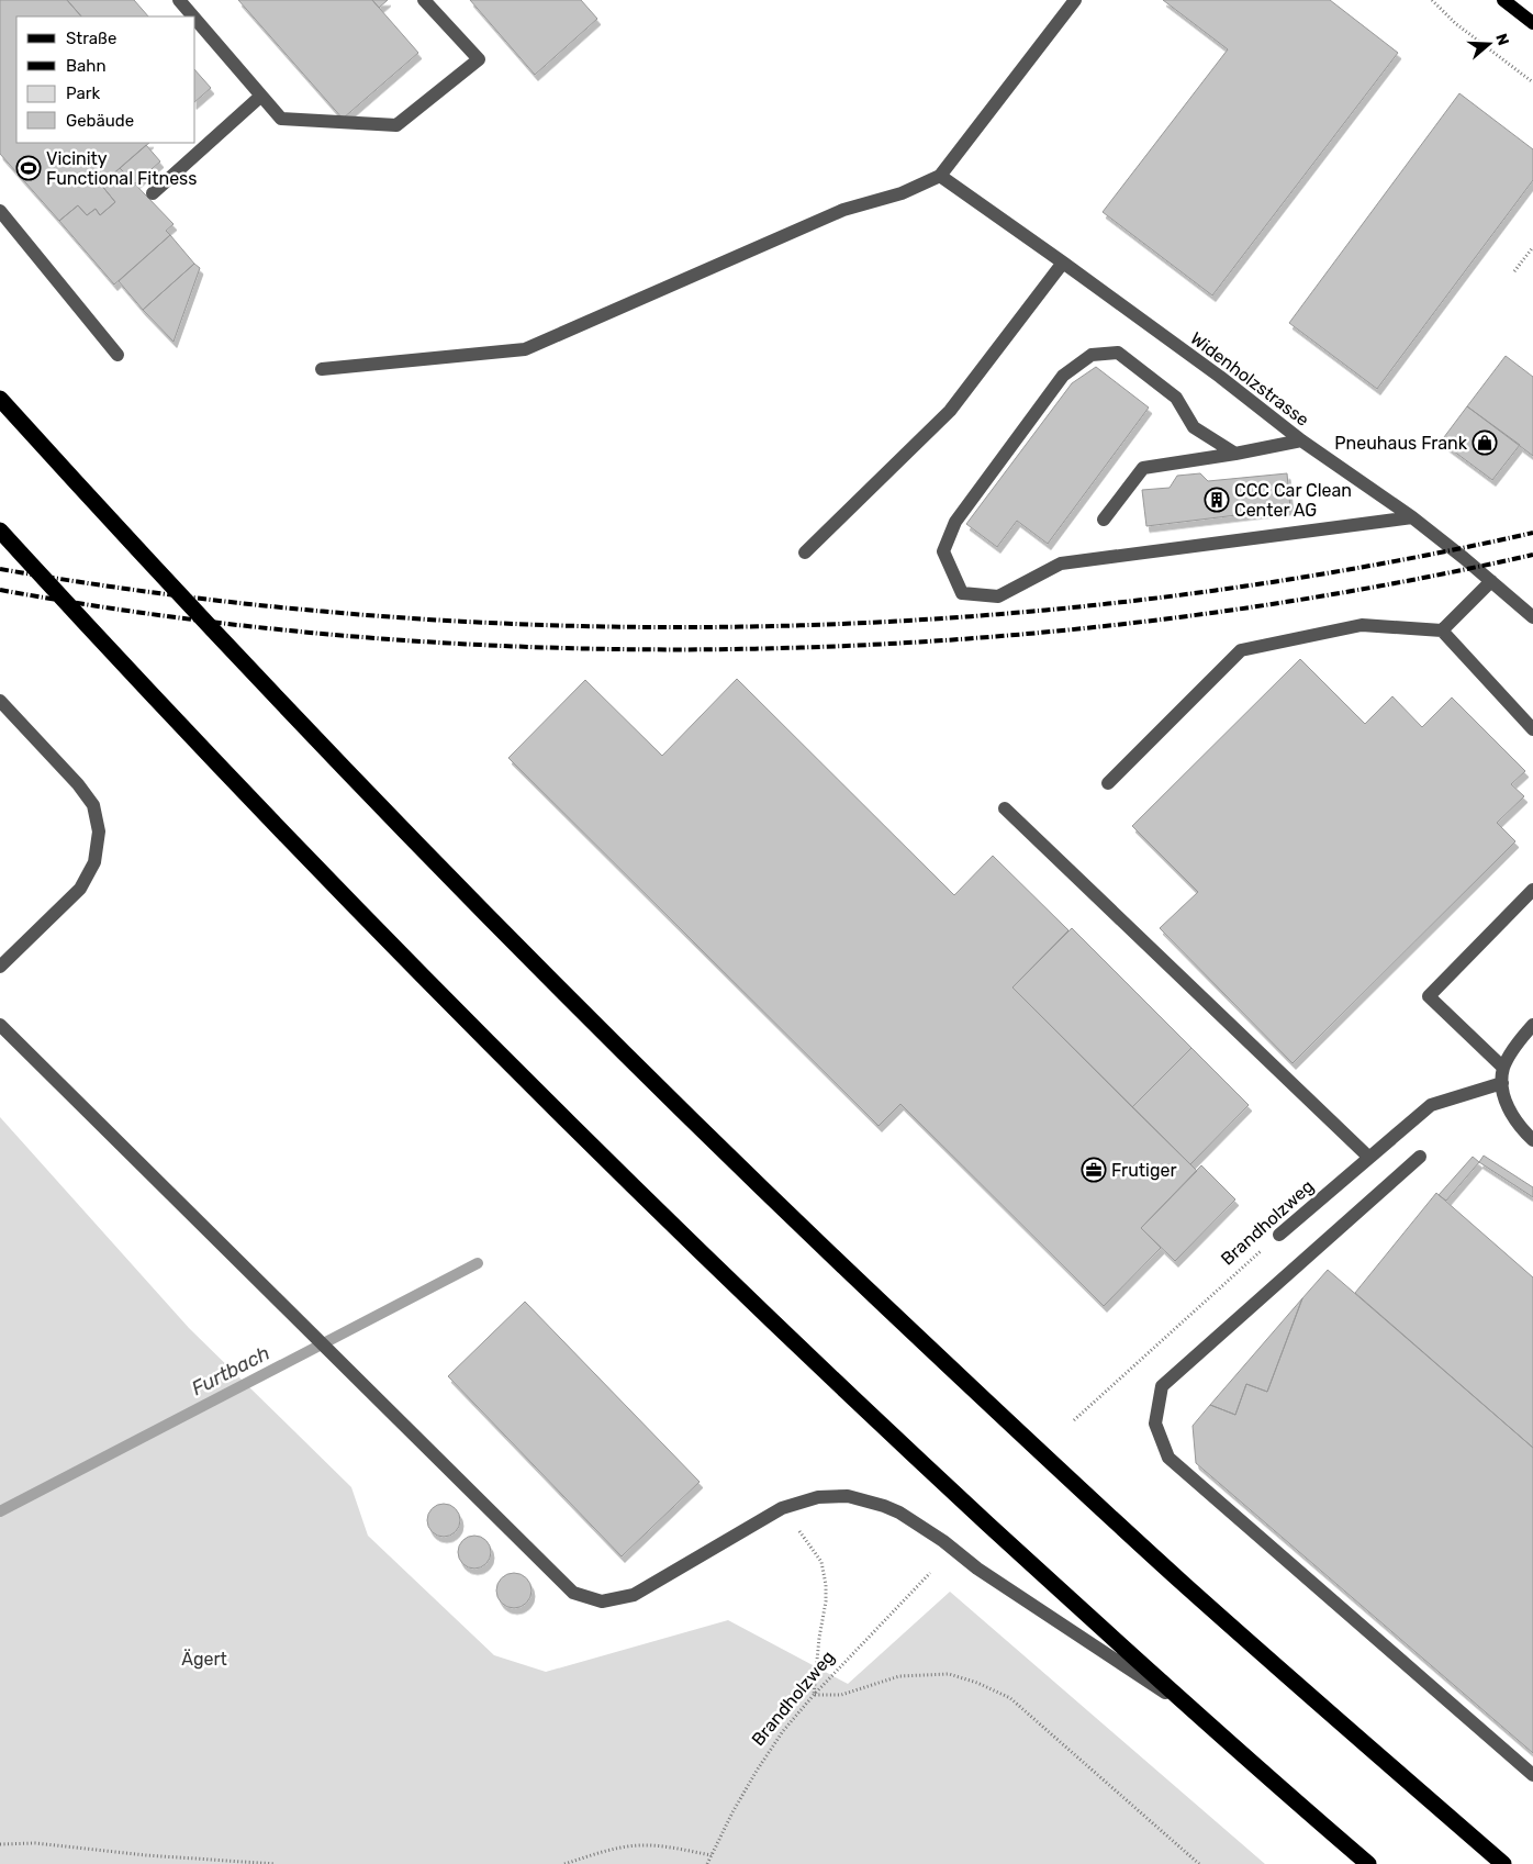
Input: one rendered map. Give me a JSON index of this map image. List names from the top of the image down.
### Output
{
  "streets": {
    "street": ["Widenholzstrasse", "Brandholzweg"]
  },
  "water": ["Furtbach"],
  "parks": ["Ägert"],
  "places": {
    "sports": ["Vicinity Functional Fitness"],
    "shop": ["Pneuhaus Frank"],
    "building": ["CCC Car Clean Center AG"],
    "office": ["Frutiger"]
  },
  "legend": [
    "Straße",
    "Bahn",
    "Park",
    "Gebäude"
  ],
  "north": "right"
}
